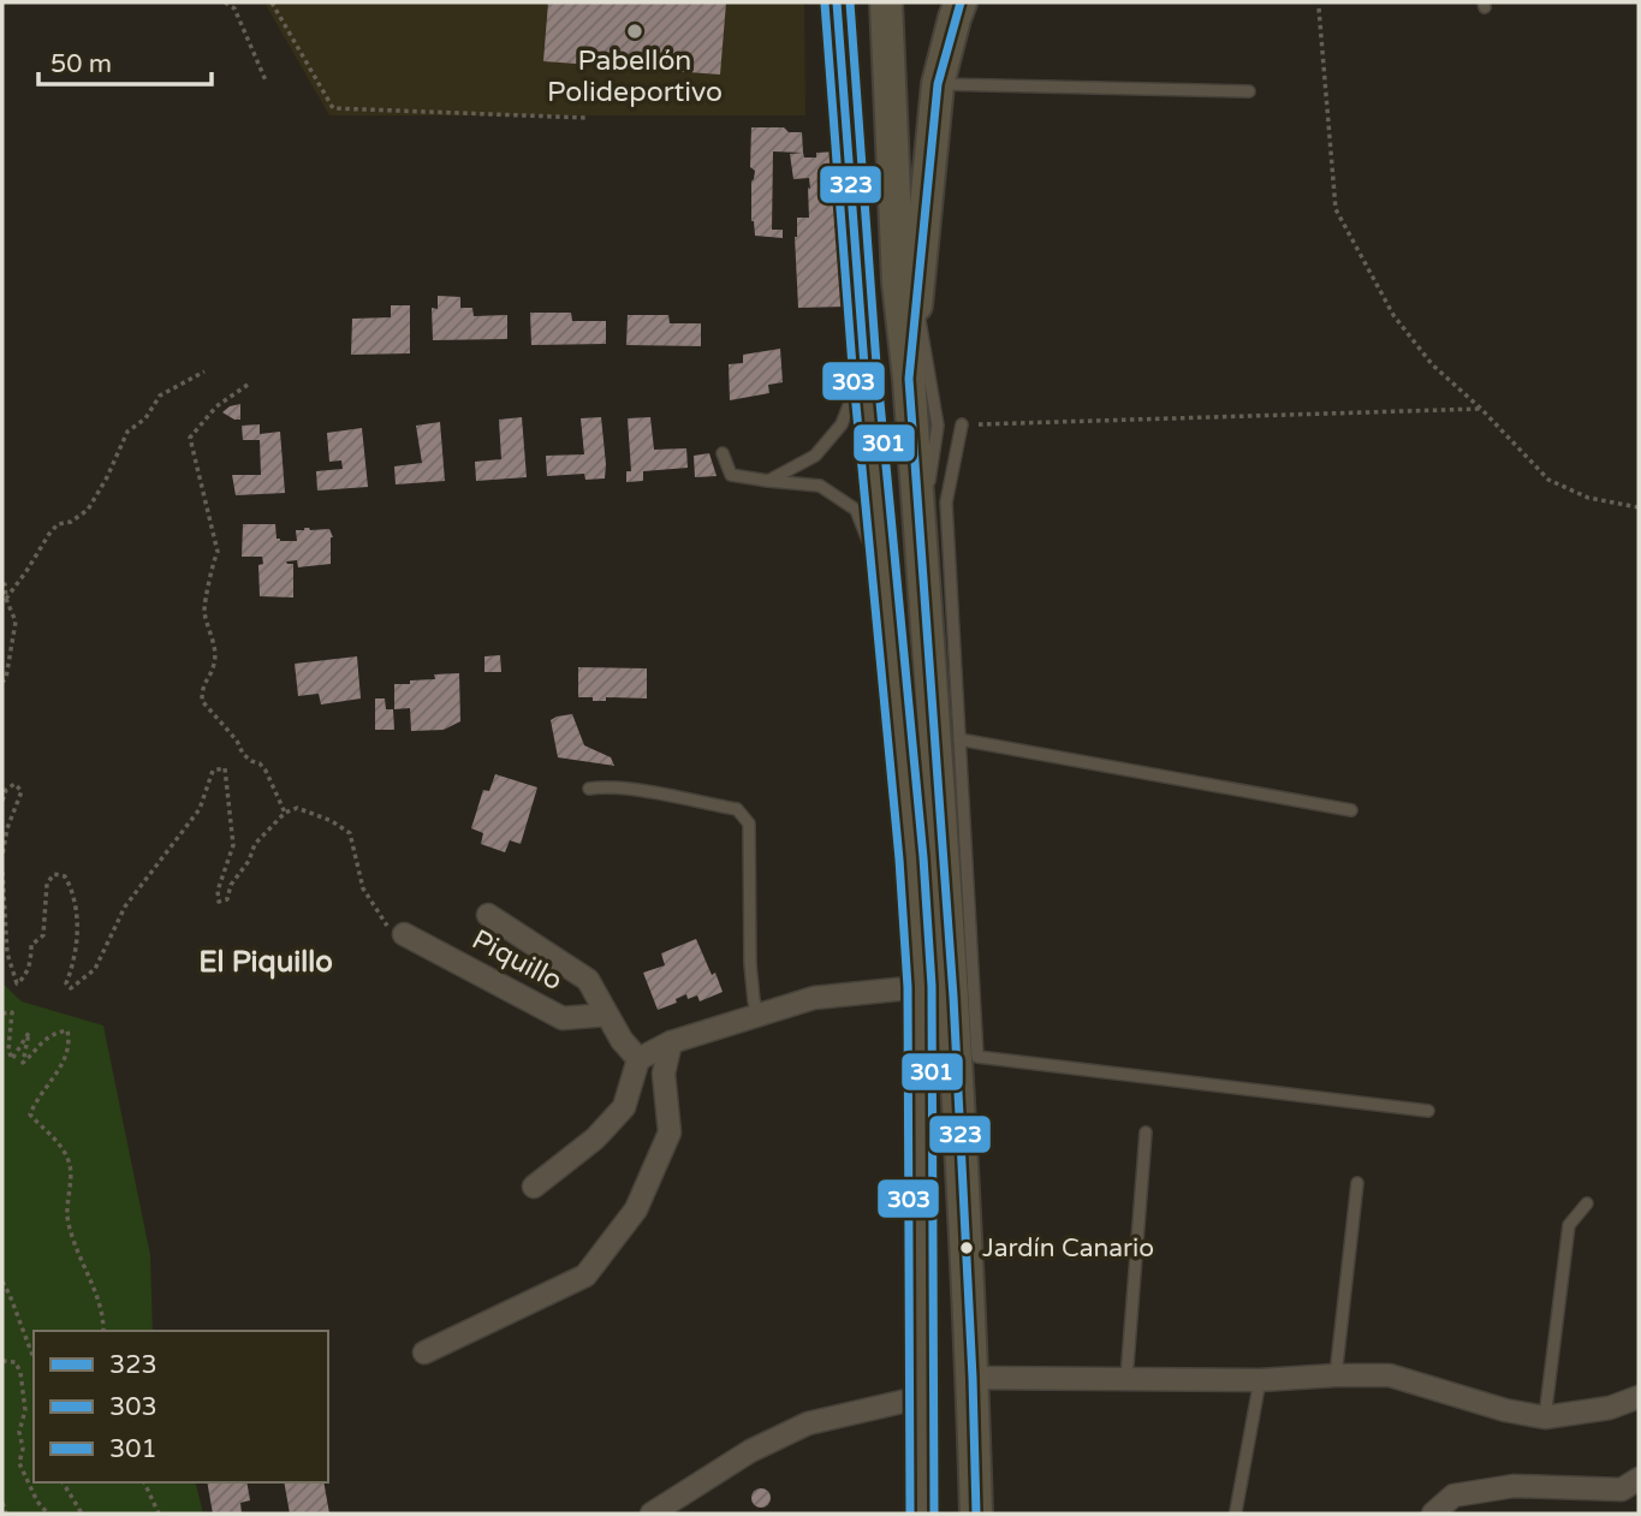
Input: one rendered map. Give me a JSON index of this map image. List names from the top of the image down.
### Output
{
  "streets": {
    "street": ["Piquillo"]
  },
  "districts": ["El Piquillo"],
  "places": ["Pabellón Polideportivo", "Jardín Canario"],
  "lines": ["transit line 323", "transit line 301", "transit line 303"],
  "legend": ["323", "303", "301"],
  "scale_bar": "50 m"
}
